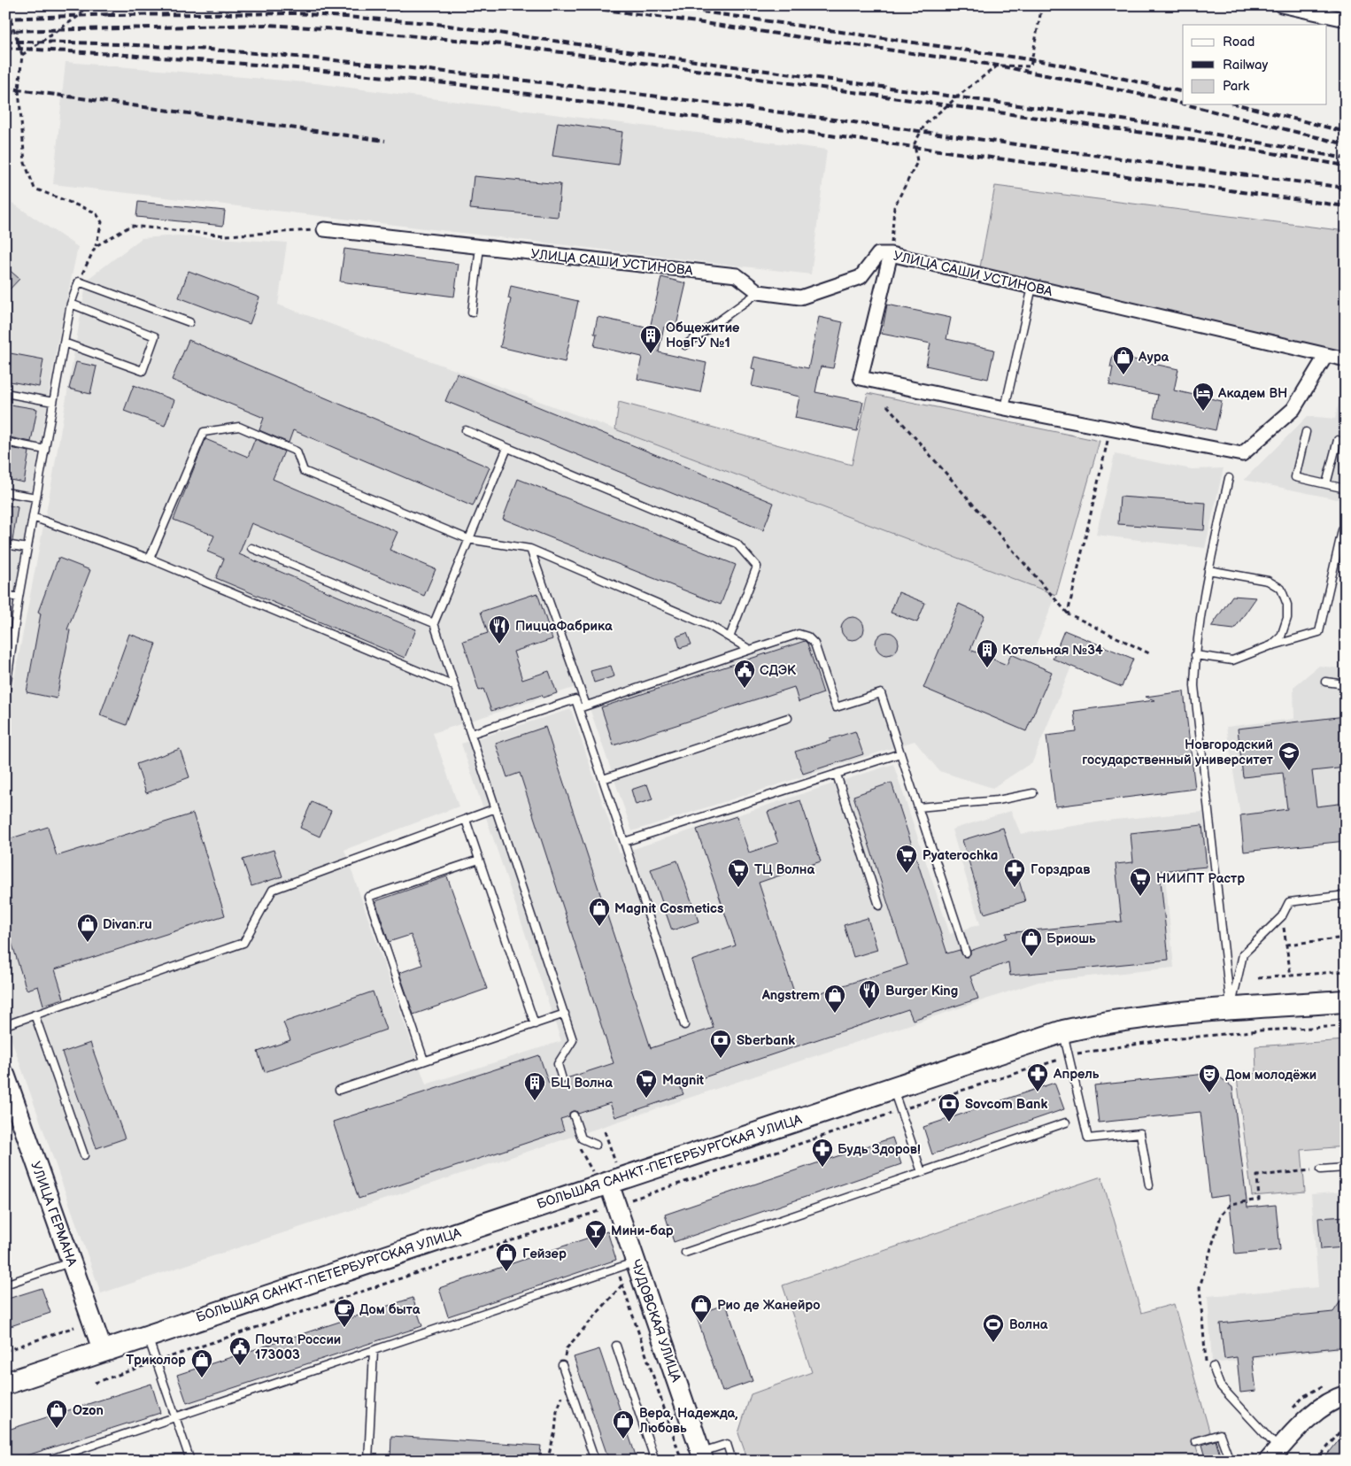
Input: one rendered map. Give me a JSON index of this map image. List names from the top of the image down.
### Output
{
  "streets": {
    "main road": ["БОЛЬШАЯ САНКТ-ПЕТЕРБУРГСКАЯ УЛИЦА", "УЛИЦА ГЕРМАНА", "ЧУДОВСКАЯ УЛИЦА"],
    "street": ["УЛИЦА САШИ УСТИНОВА"]
  },
  "crossings": [
    ["БОЛЬШАЯ САНКТ-ПЕТЕРБУРГСКАЯ УЛИЦА", "УЛИЦА ГЕРМАНА"],
    ["БОЛЬШАЯ САНКТ-ПЕТЕРБУРГСКАЯ УЛИЦА", "ЧУДОВСКАЯ УЛИЦА"]
  ],
  "places": {
    "building": ["Общежитие НовГУ №1", "Котельная №34", "БЦ Волна"],
    "shop": [
      "Аура",
      "Magnit Cosmetics",
      "Divan.ru",
      "Бриошь",
      "Angstrem",
      "Гейзер",
      "Рио де Жанейро",
      "Триколор",
      "Ozon",
      "Вера, Надежда, Любовь"
    ],
    "hotel": ["Академ ВН"],
    "restaurant": ["ПиццаФабрика", "Burger King"],
    "public building": ["СДЭК", "Почта России 173003"],
    "school or university": ["Новгородский государственный университет"],
    "supermarket": [
      "Pyaterochka",
      "ТЦ Волна",
      "НИИПТ Растр",
      "Magnit"
    ],
    "pharmacy": ["Горздрав", "Апрель", "Будь Здоров!"],
    "bank": ["Sberbank", "Sovcom Bank"],
    "theatre": ["Дом молодёжи"],
    "bar": ["Мини-бар"],
    "cafe": ["Дом быта"],
    "sports": ["Волна"]
  },
  "legend": ["Road", "Railway", "Park"]
}
